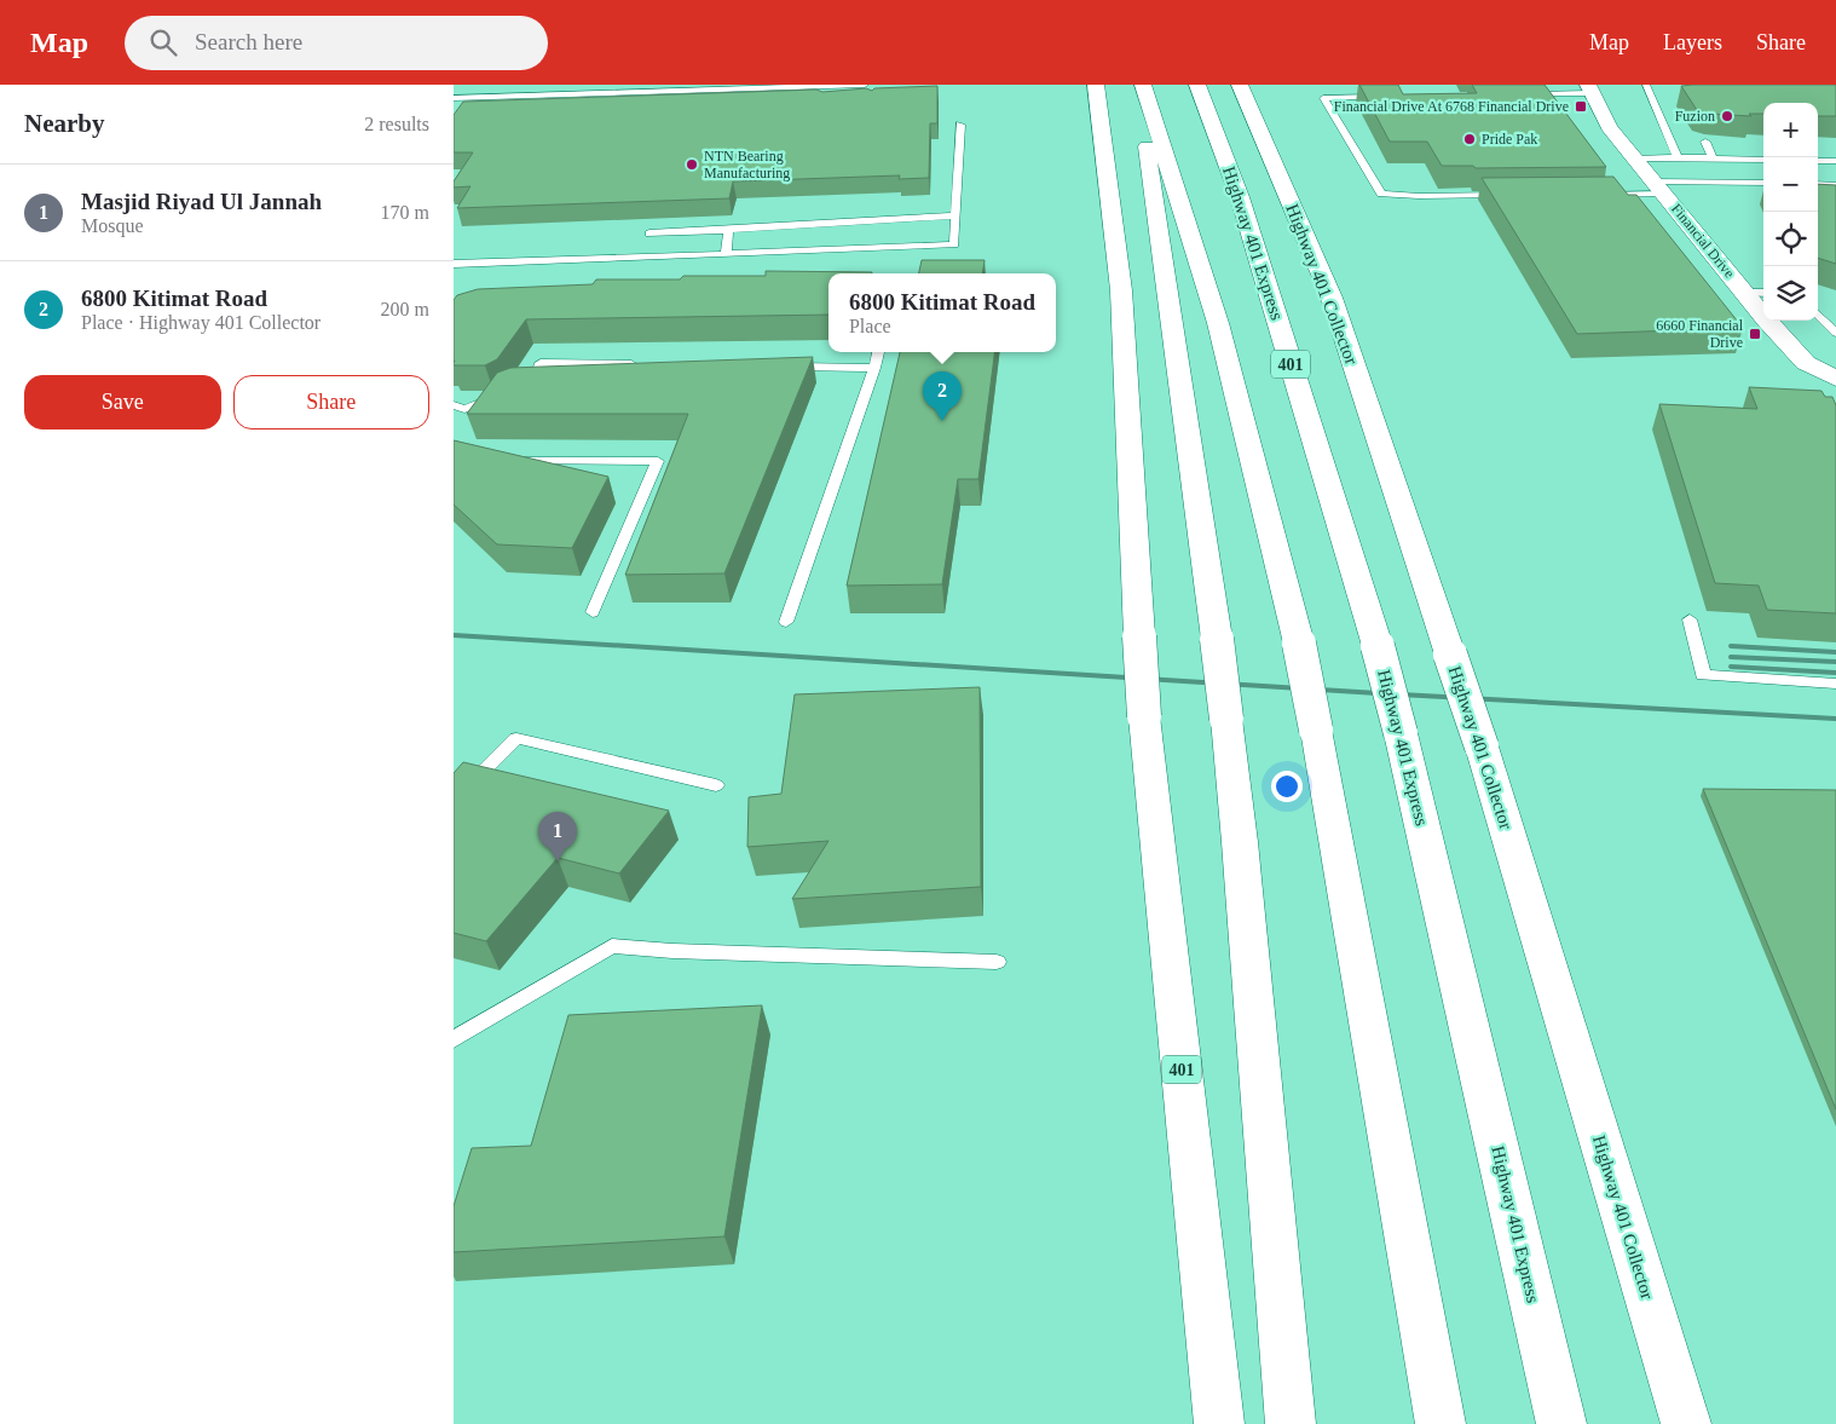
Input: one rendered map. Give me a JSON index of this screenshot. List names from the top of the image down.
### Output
{
  "streets": {
    "main road": [
      "Financial Drive",
      "Highway 401 Express",
      "Highway 401 Collector",
      "401"
    ]
  },
  "places": {
    "transit": ["Financial Drive At 6768 Financial Drive", "6660 Financial Drive"],
    "other": ["Fuzion", "Pride Pak", "NTN Bearing Manufacturing"]
  },
  "page": {
    "header": "Map",
    "search": "Search here",
    "nav": ["Map", "Layers", "Share"],
    "heading": ["Nearby", "2 results"],
    "map_buttons": ["+", "−"],
    "list": [
      {
        "mark": "1",
        "name": "Masjid Riyad Ul Jannah",
        "note": "Mosque",
        "value": "170 m"
      },
      {
        "mark": "2",
        "name": "6800 Kitimat Road",
        "note": "Place · Highway 401 Collector",
        "value": "200 m"
      }
    ],
    "popup": ["6800 Kitimat Road", "Place"],
    "buttons": ["Save", "Share"],
    "pins": ["2", "1"]
  }
}
